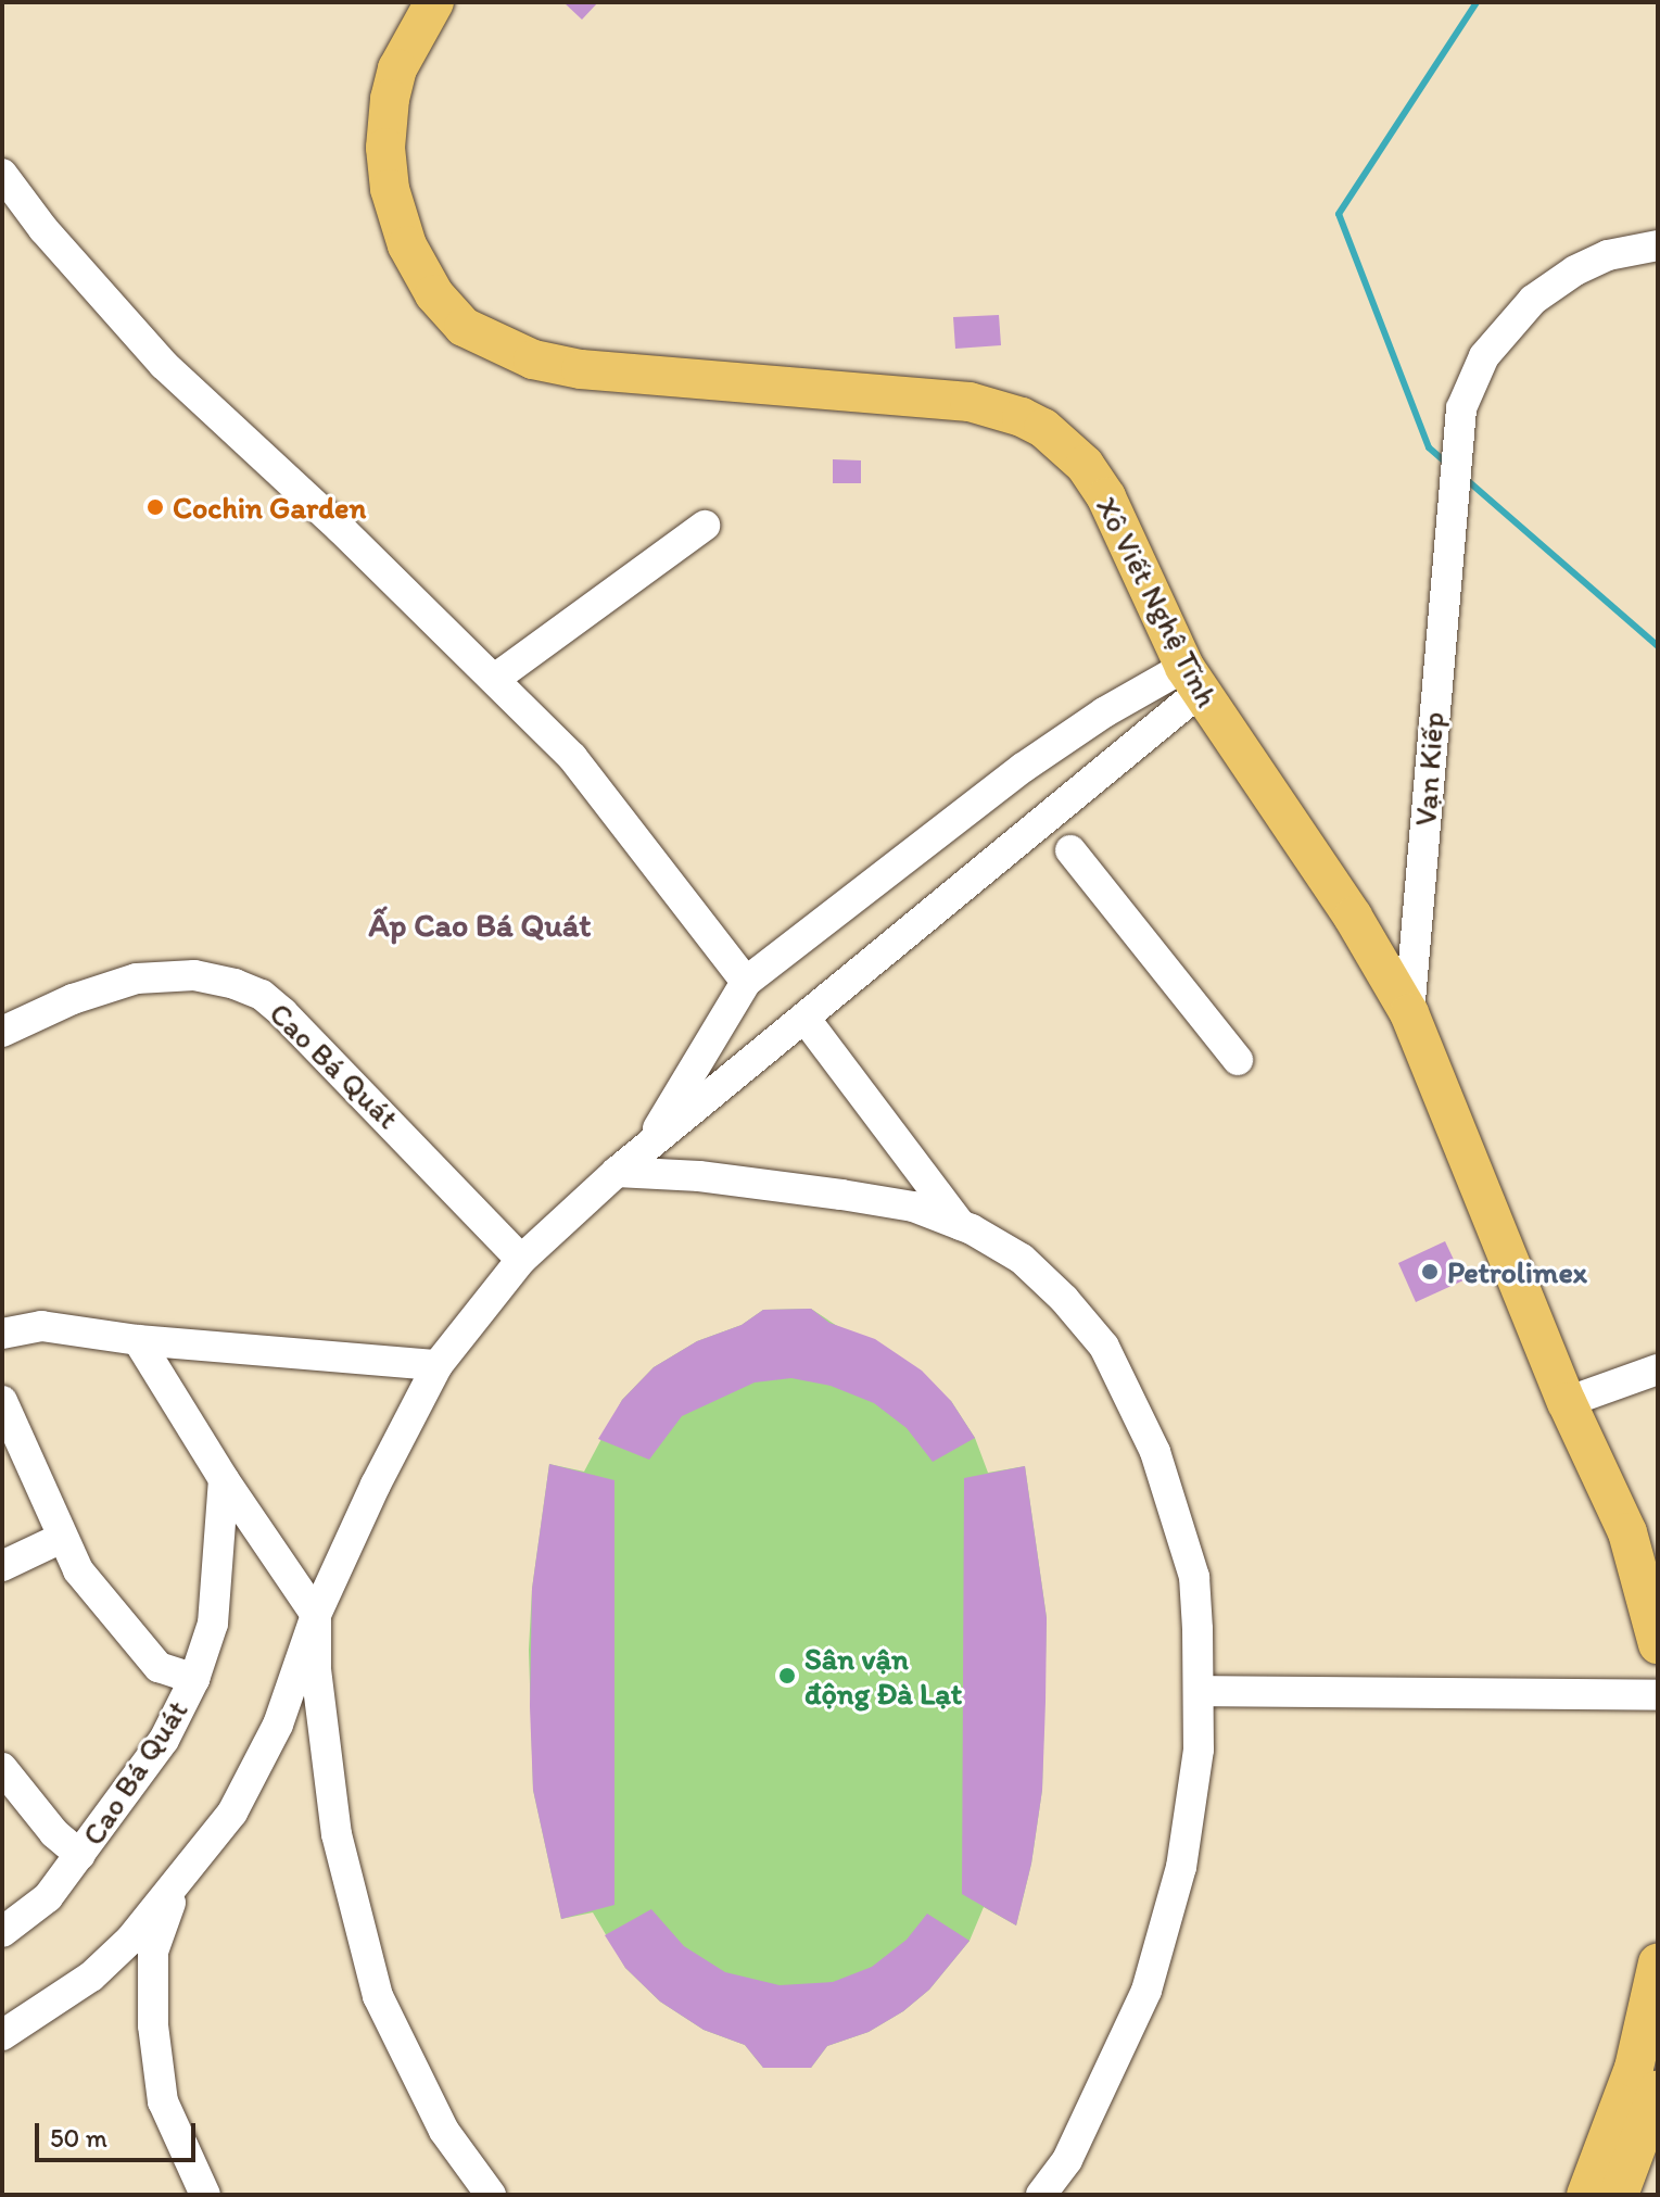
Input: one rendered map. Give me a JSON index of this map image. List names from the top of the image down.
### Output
{
  "streets": {
    "main road": ["Xô Viết Nghệ Tĩnh"],
    "street": ["Vạn Kiếp", "Cao Bá Quát"]
  },
  "crossings": [
    ["Xô Viết Nghệ Tĩnh", "Vạn Kiếp"]
  ],
  "districts": ["Ấp Cao Bá Quát"],
  "places": ["Cochin Garden", "Petrolimex", "Sân vận động Đà Lạt"],
  "scale_bar": "50 m"
}
